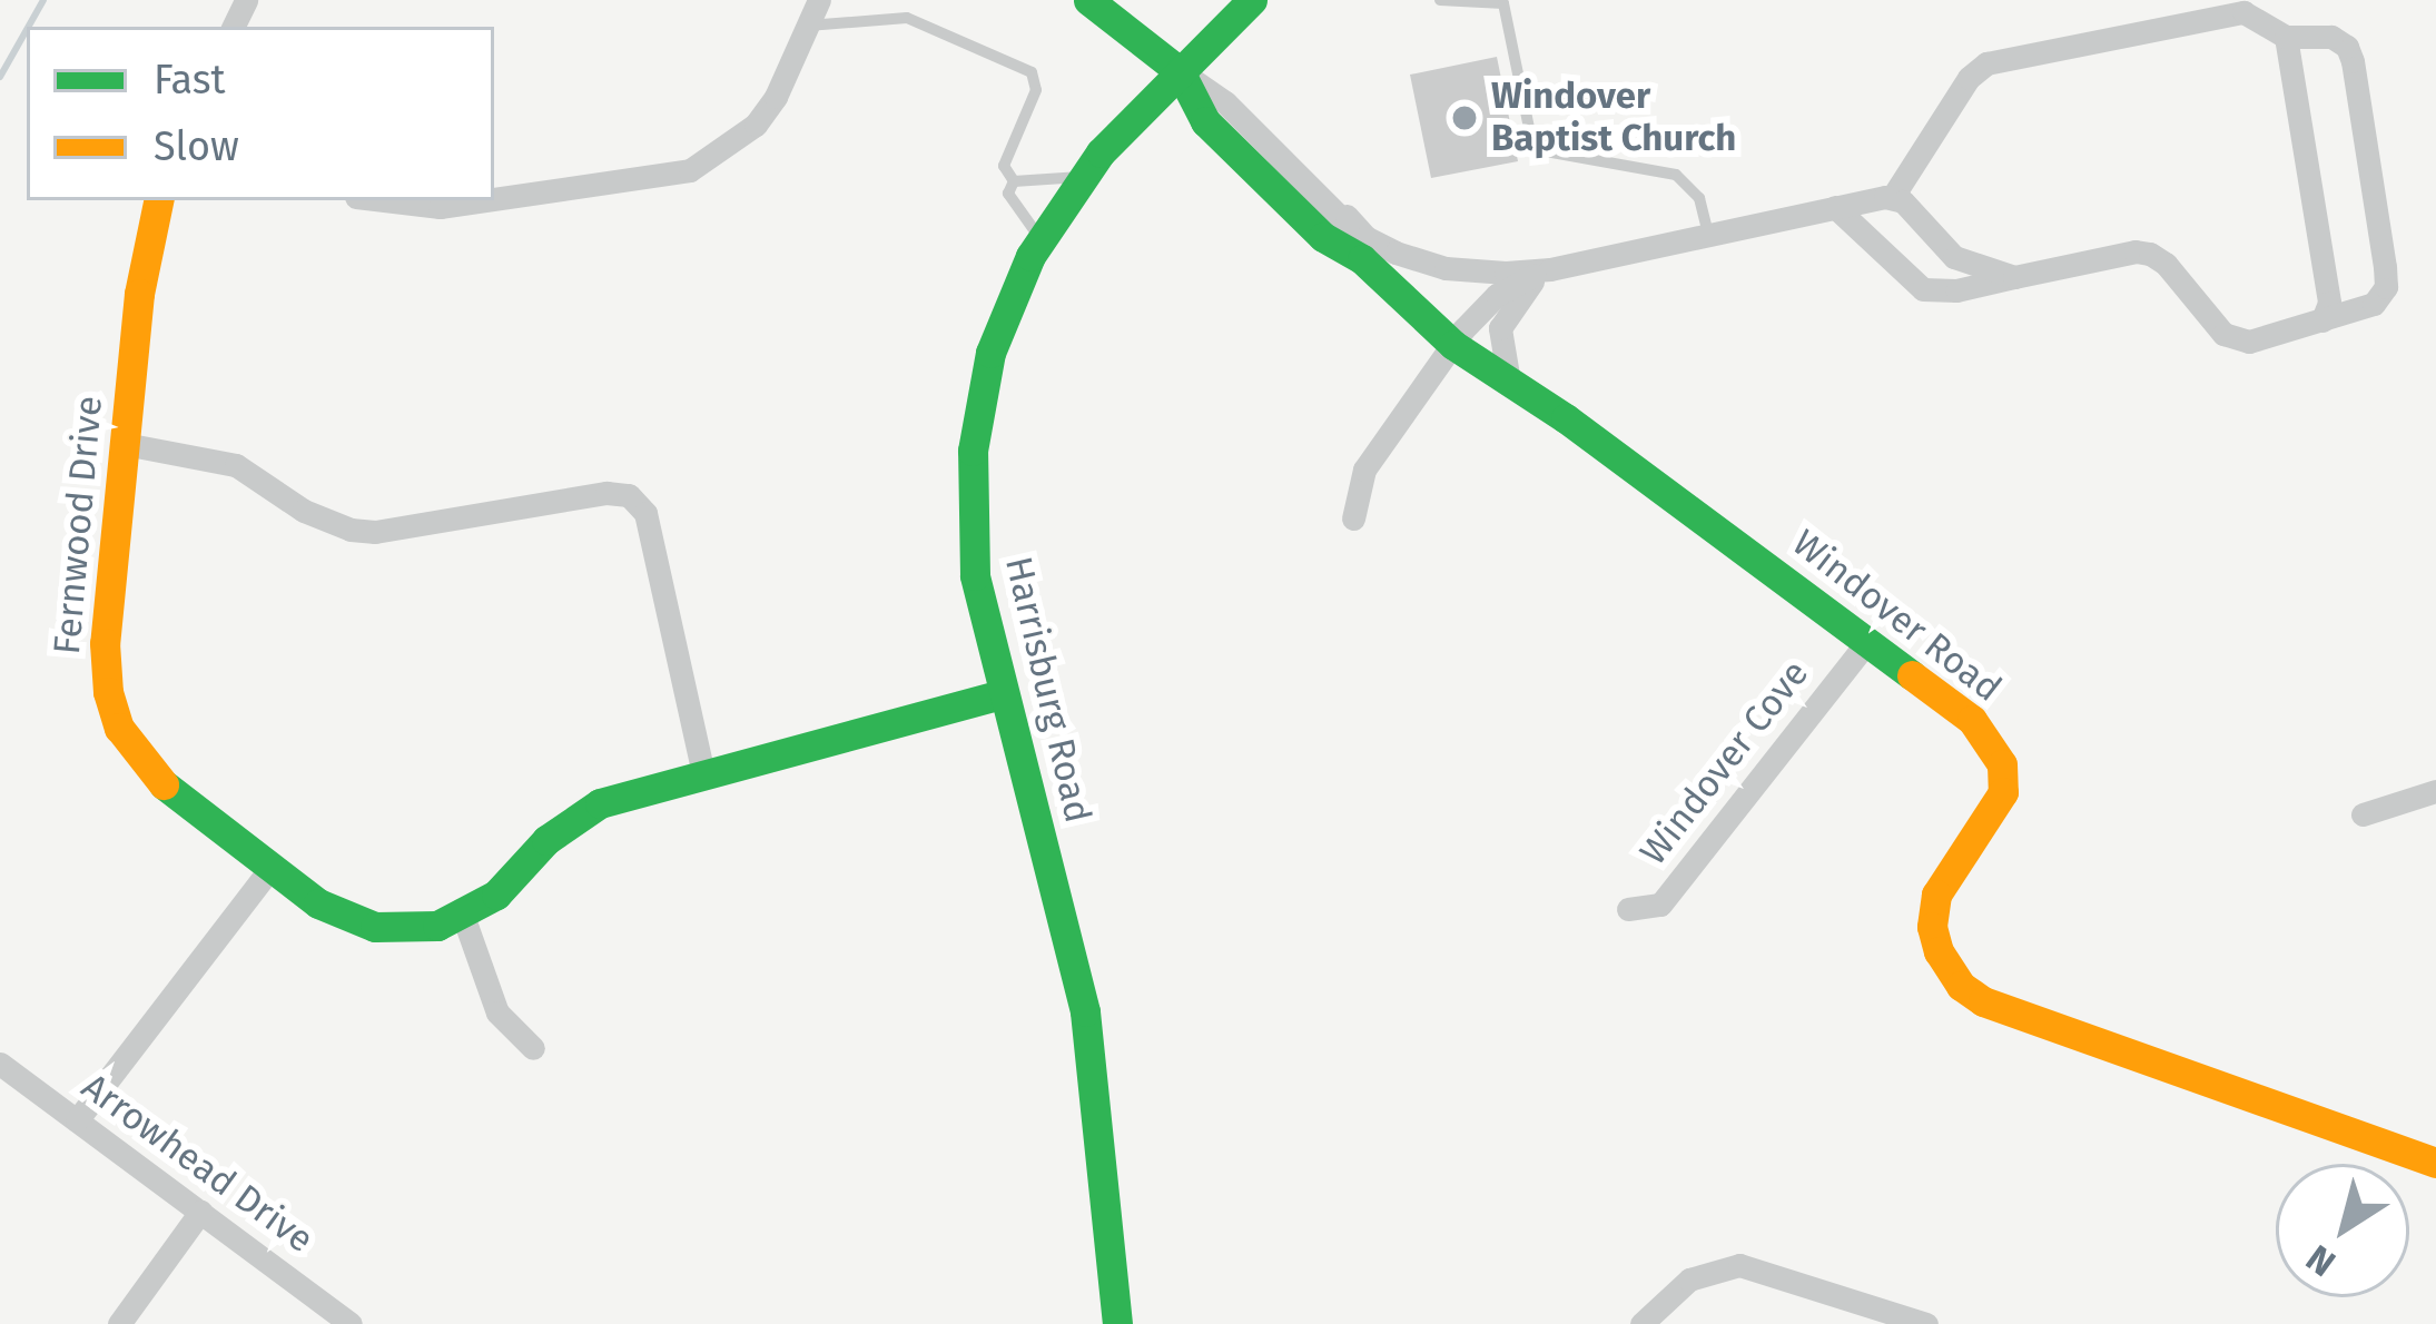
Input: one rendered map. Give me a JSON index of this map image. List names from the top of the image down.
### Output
{
  "streets": {
    "street": [
      "Fernwood Drive",
      "Windover Road",
      "Harrisburg Road",
      "Windover Cove",
      "Arrowhead Drive"
    ]
  },
  "crossings": [
    ["Fernwood Drive", "Harrisburg Road"],
    ["Windover Road", "Harrisburg Road"],
    ["Windover Road", "Windover Cove"]
  ],
  "places": ["Windover Baptist Church"],
  "legend": ["Fast", "Slow"],
  "north": "bottom left"
}
